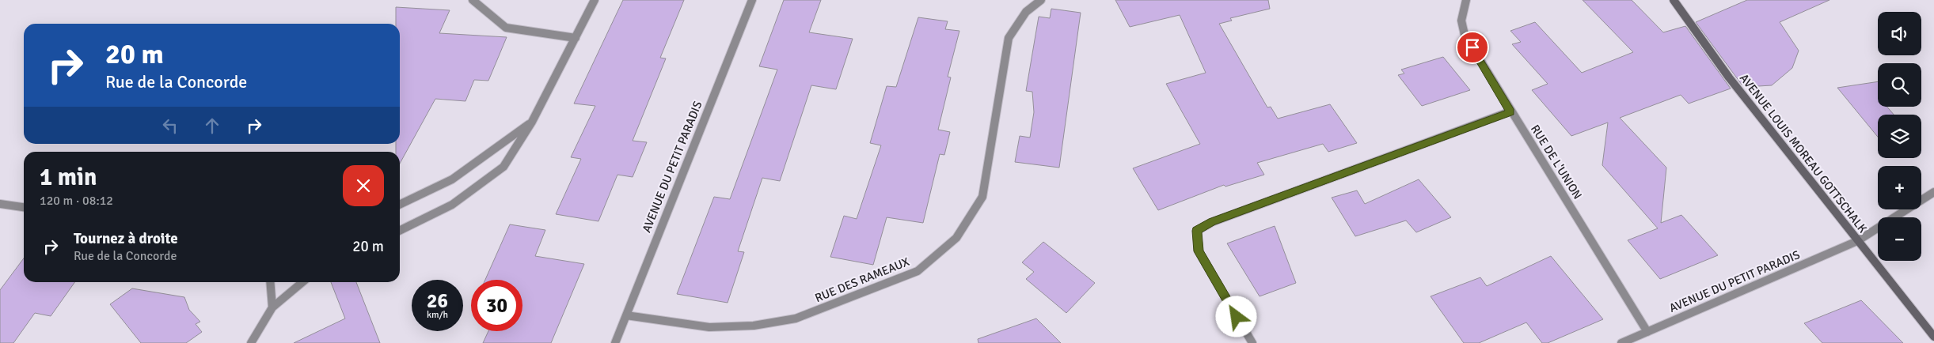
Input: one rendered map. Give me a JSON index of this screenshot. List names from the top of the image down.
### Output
{
  "streets": {
    "main road": ["AVENUE LOUIS MOREAU GOTTSCHALK"],
    "street": ["RUE DE L'UNION", "AVENUE DU PETIT PARADIS", "RUE DES RAMEAUX"]
  },
  "crossings": [
    ["AVENUE LOUIS MOREAU GOTTSCHALK", "AVENUE DU PETIT PARADIS"],
    ["RUE DE L'UNION", "AVENUE DU PETIT PARADIS"],
    ["AVENUE DU PETIT PARADIS", "RUE DES RAMEAUX"]
  ],
  "page": {
    "map_buttons": ["+", "−"],
    "turn": ["20 m", "Rue de la Concorde"],
    "heading": ["1 min", "120 m · 08:12"],
    "list": [
      {
        "name": "Tournez à droite",
        "note": "Rue de la Concorde",
        "value": "20 m"
      }
    ],
    "speed": "26 km/h",
    "limit": "30"
  }
}
